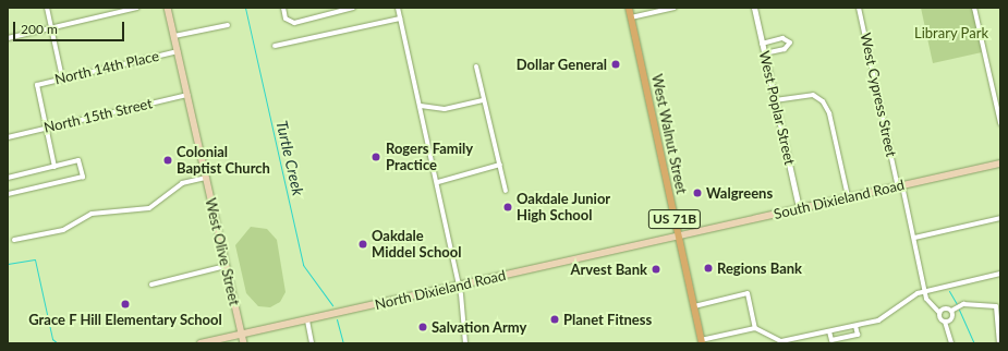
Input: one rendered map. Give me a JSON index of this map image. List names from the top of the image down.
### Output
{
  "streets": {
    "main road": [
      "West Walnut Street",
      "South Dixieland Road",
      "US 71B",
      "West Olive Street",
      "North Dixieland Road"
    ],
    "street": [
      "North 14th Place",
      "West Cypress Street",
      "West Poplar Street",
      "North 15th Street"
    ]
  },
  "crossings": [
    ["North 14th Place", "North 15th Street"],
    ["North 14th Place", "West Olive Street"],
    ["West Poplar Street", "South Dixieland Road"],
    ["North 15th Street", "West Olive Street"],
    ["West Walnut Street", "South Dixieland Road"],
    ["West Walnut Street", "North Dixieland Road"],
    ["South Dixieland Road", "North Dixieland Road"],
    ["West Olive Street", "North Dixieland Road"]
  ],
  "water": ["Turtle Creek"],
  "parks": ["Library Park"],
  "places": [
    "Dollar General",
    "Rogers Family Practice",
    "Colonial Baptist Church",
    "Walgreens",
    "Oakdale Junior High School",
    "Oakdale Middel School",
    "Regions Bank",
    "Arvest Bank",
    "Grace F Hill Elementary School",
    "Planet Fitness",
    "Salvation Army"
  ],
  "scale_bar": "200 m"
}
